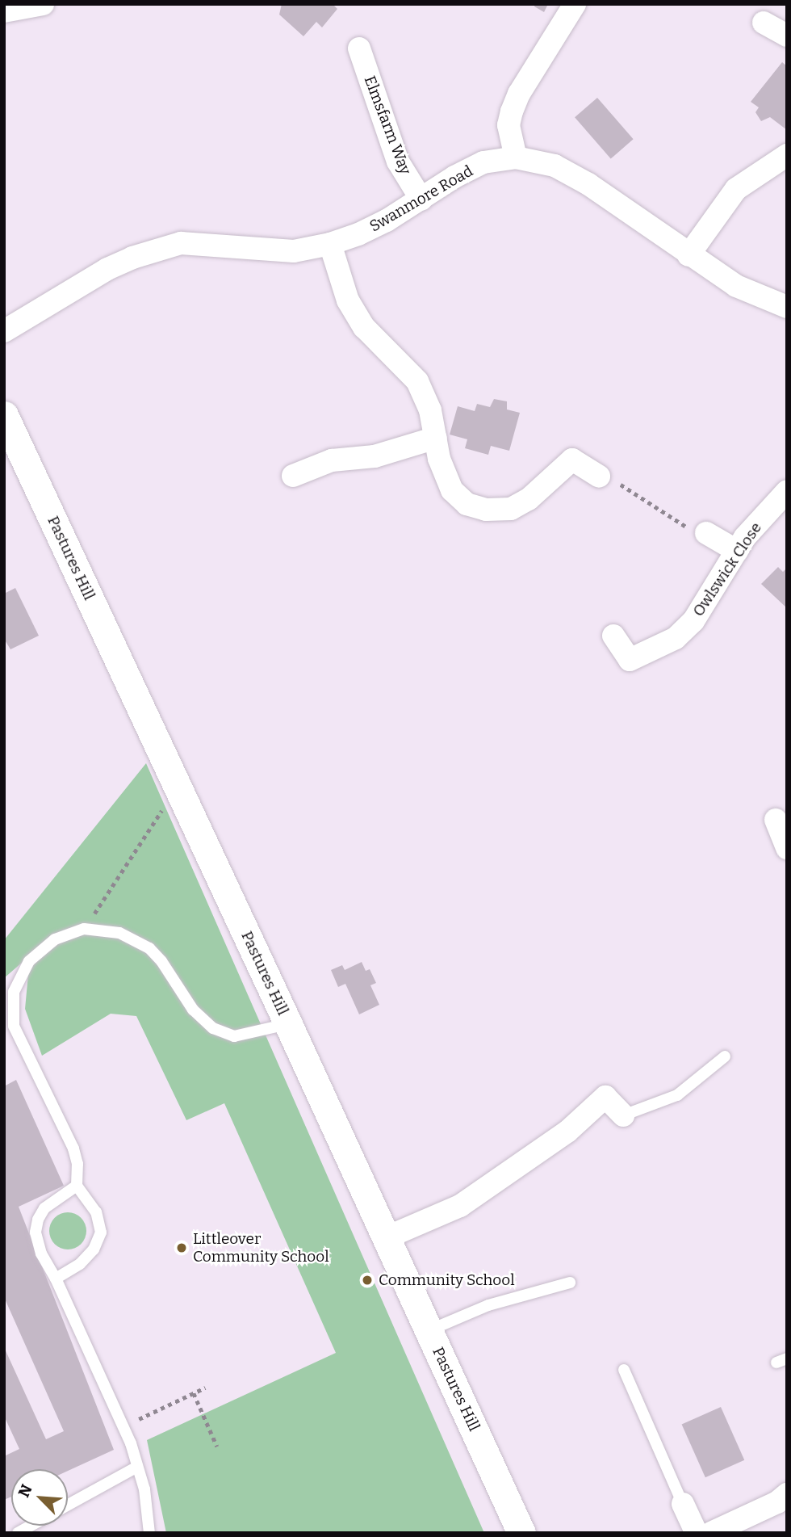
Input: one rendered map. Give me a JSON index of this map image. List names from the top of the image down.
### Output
{
  "streets": {
    "street": [
      "Elmsfarm Way",
      "Swanmore Road",
      "Pastures Hill",
      "Owlswick Close"
    ]
  },
  "crossings": [
    ["Elmsfarm Way", "Swanmore Road"]
  ],
  "places": ["Littleover Community School", "Community School"],
  "north": "top left"
}
